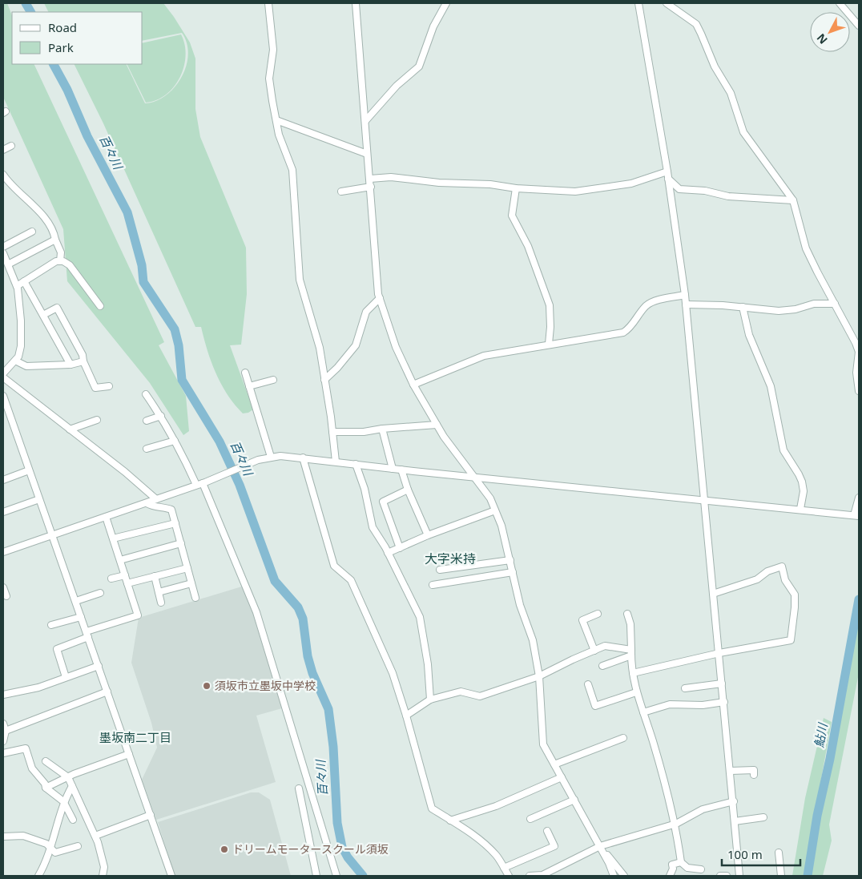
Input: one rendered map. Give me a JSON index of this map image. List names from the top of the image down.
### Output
{
  "districts": ["大字米持", "墨坂南二丁目"],
  "water": ["百々川", "鮎川"],
  "places": ["須坂市立墨坂中学校", "ドリームモータースクール須坂"],
  "legend": ["Road", "Park"],
  "scale_bar": "100 m",
  "north": "bottom left"
}
